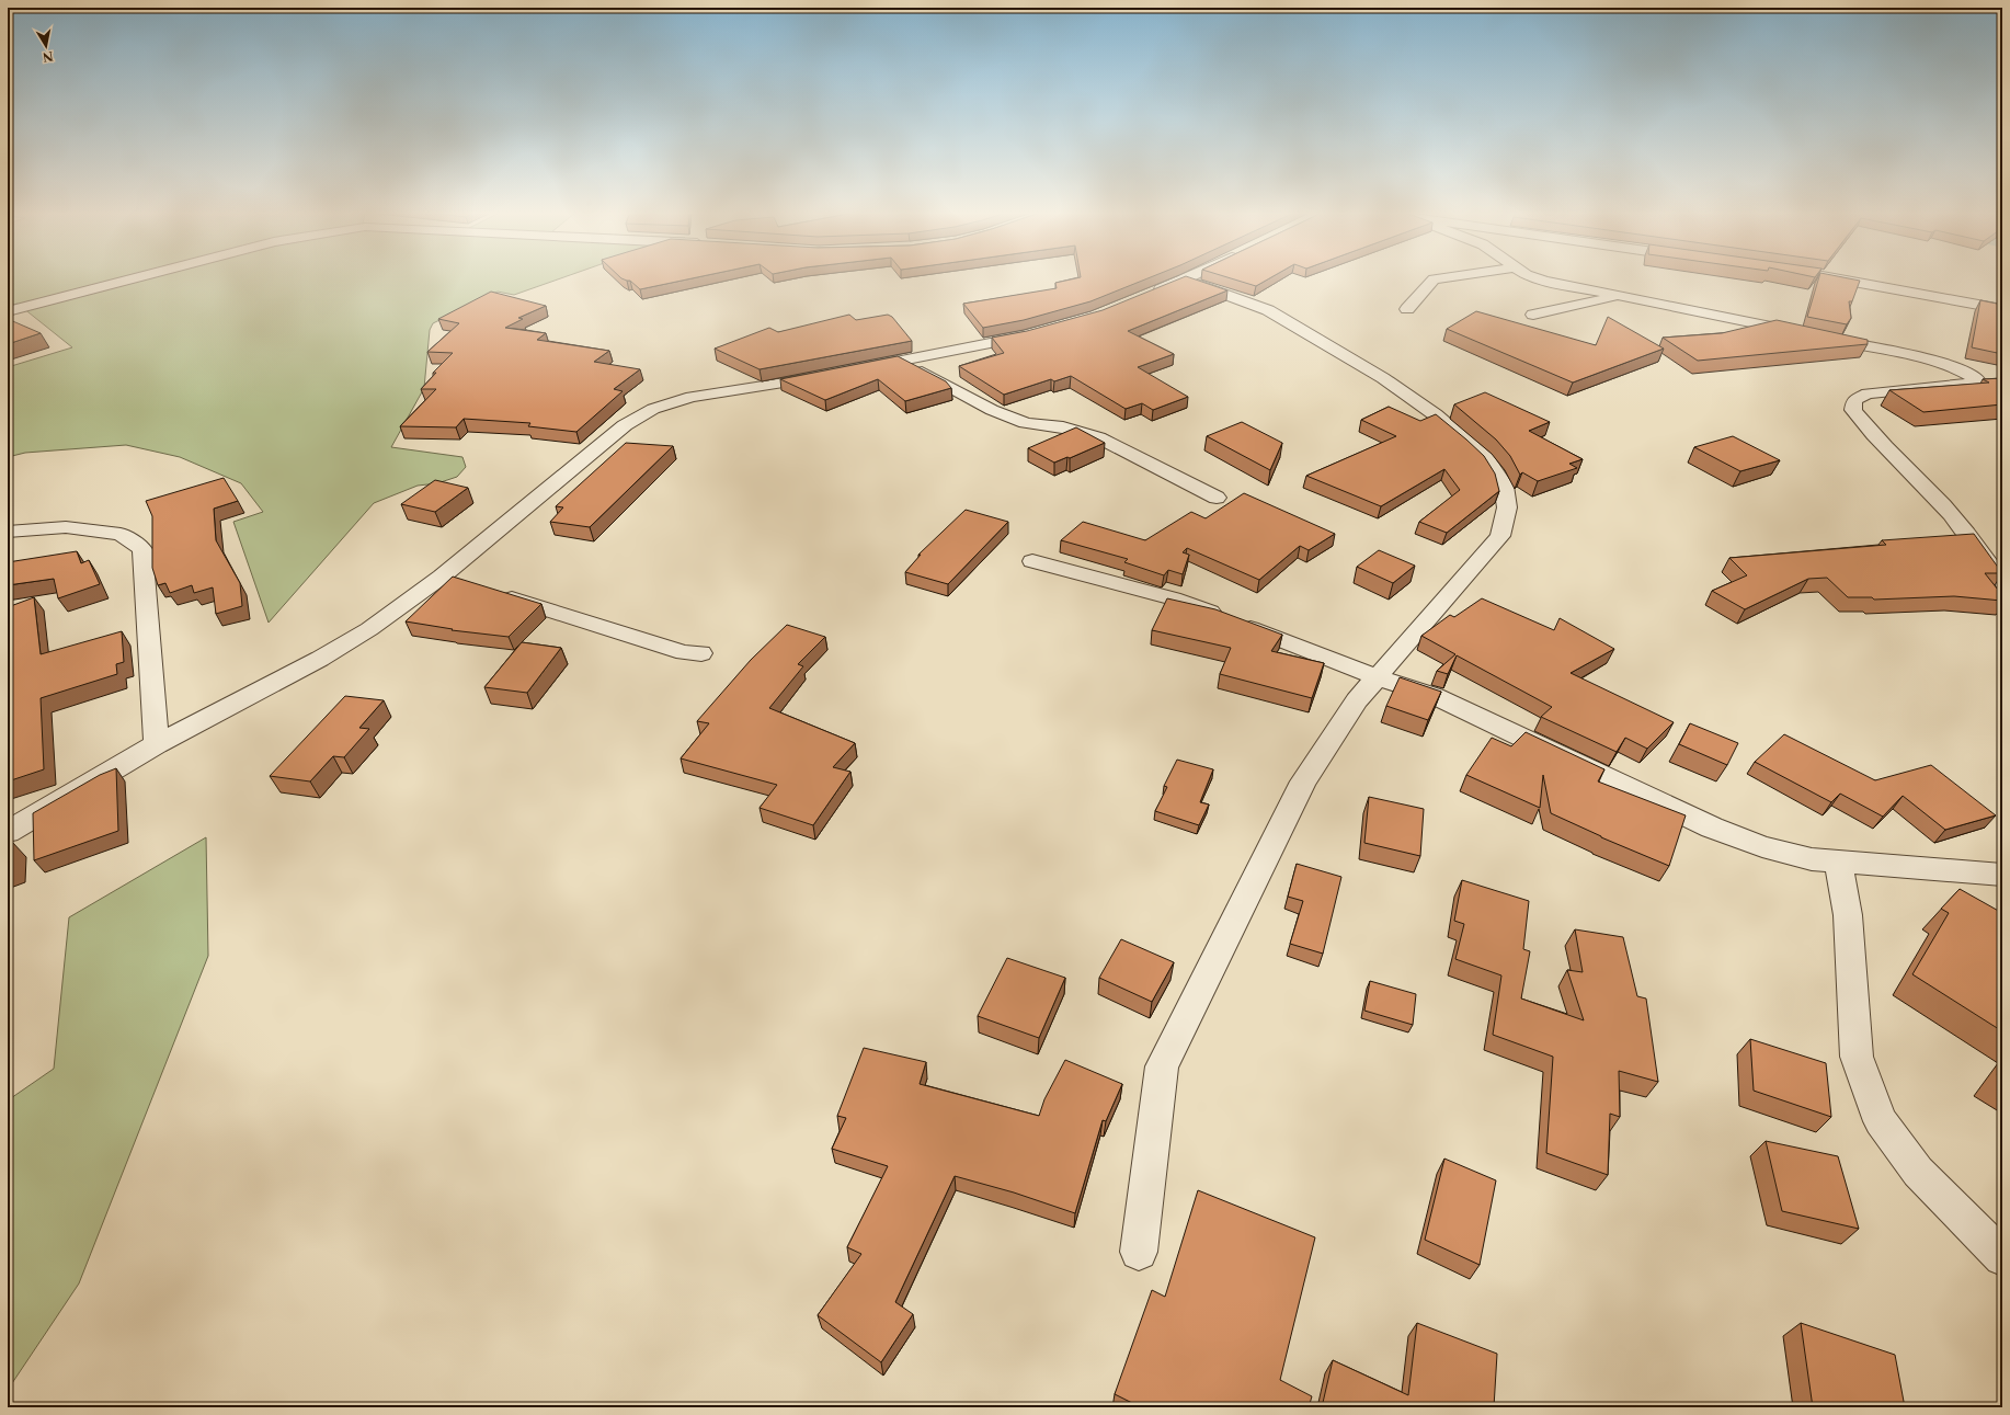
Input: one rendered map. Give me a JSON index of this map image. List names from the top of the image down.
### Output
{
  "north": "bottom"
}
